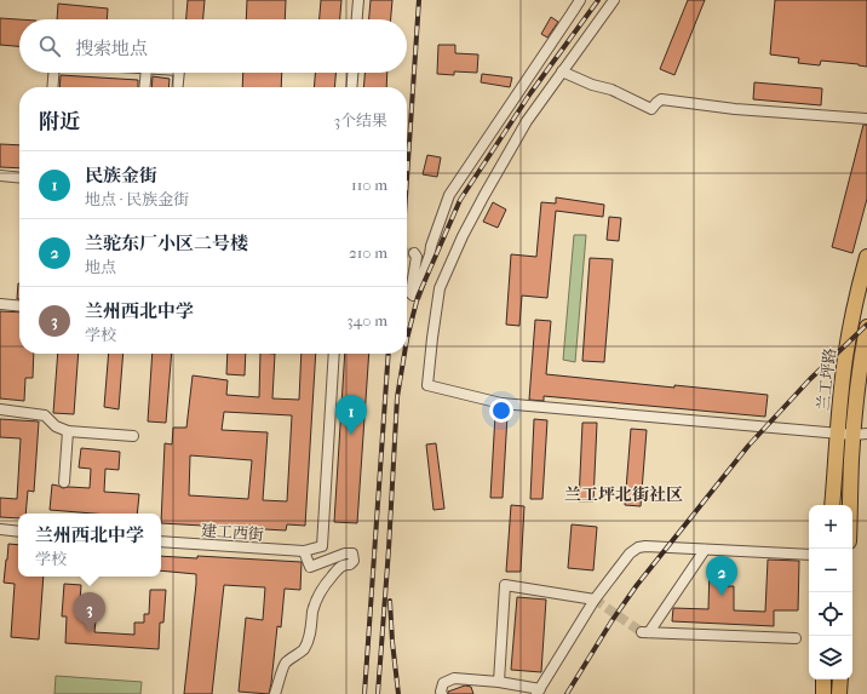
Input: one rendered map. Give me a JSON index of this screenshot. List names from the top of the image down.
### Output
{
  "streets": {
    "highway": ["兰工坪路"],
    "street": ["建工西街"]
  },
  "districts": ["兰工坪北街社区"],
  "page": {
    "search": "搜索地点",
    "heading": ["附近", "3个结果"],
    "list": [
      {
        "mark": "1",
        "name": "民族金街",
        "note": "地点 · 民族金街",
        "value": "110 m"
      },
      {
        "mark": "2",
        "name": "兰驼东厂小区二号楼",
        "note": "地点",
        "value": "210 m"
      },
      {
        "mark": "3",
        "name": "兰州西北中学",
        "note": "学校",
        "value": "340 m"
      }
    ],
    "pins": ["1", "2", "3"],
    "map_buttons": ["+", "−"],
    "popup": ["兰州西北中学", "学校"]
  }
}
